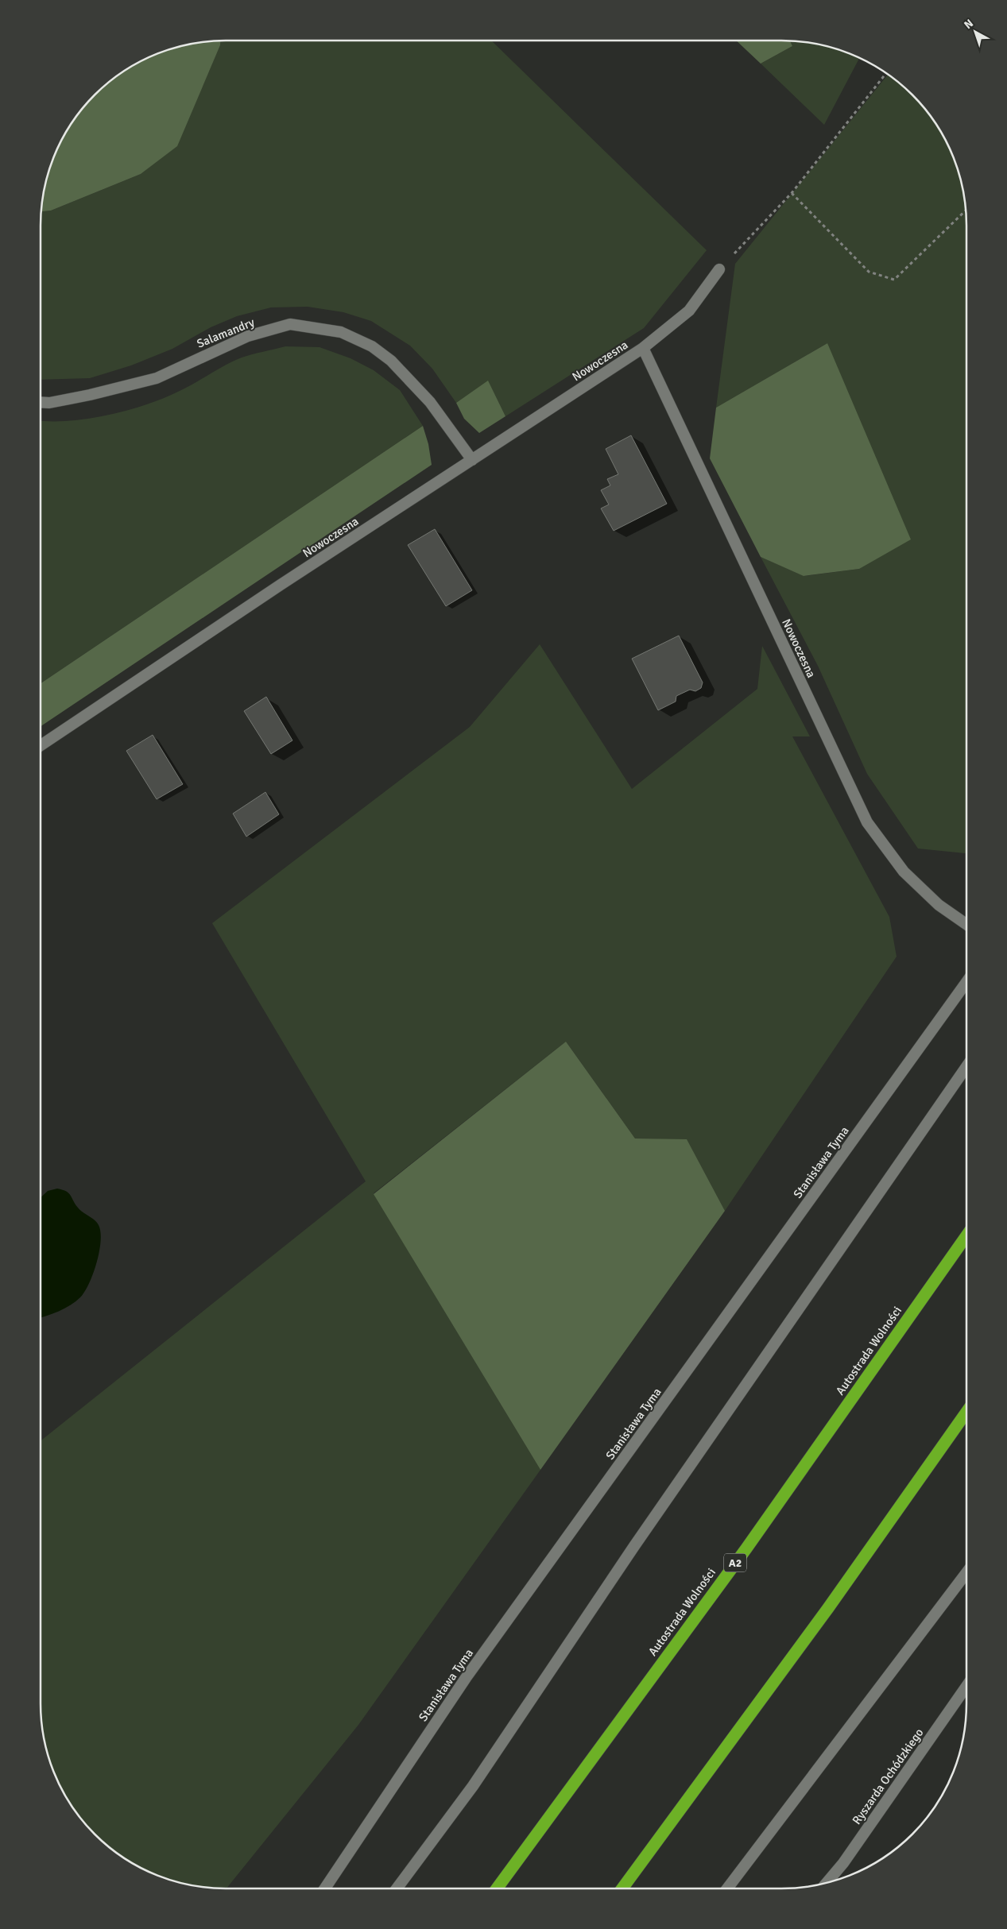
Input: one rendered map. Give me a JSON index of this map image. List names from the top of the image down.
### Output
{
  "streets": {
    "highway": ["Autostrada Wolności", "A2"],
    "street": [
      "Salamandry",
      "Nowoczesna",
      "Stanisława Tyma",
      "Ryszarda Ochódzkiego"
    ]
  },
  "crossings": [
    ["Salamandry", "Nowoczesna"]
  ],
  "north": "top left"
}
